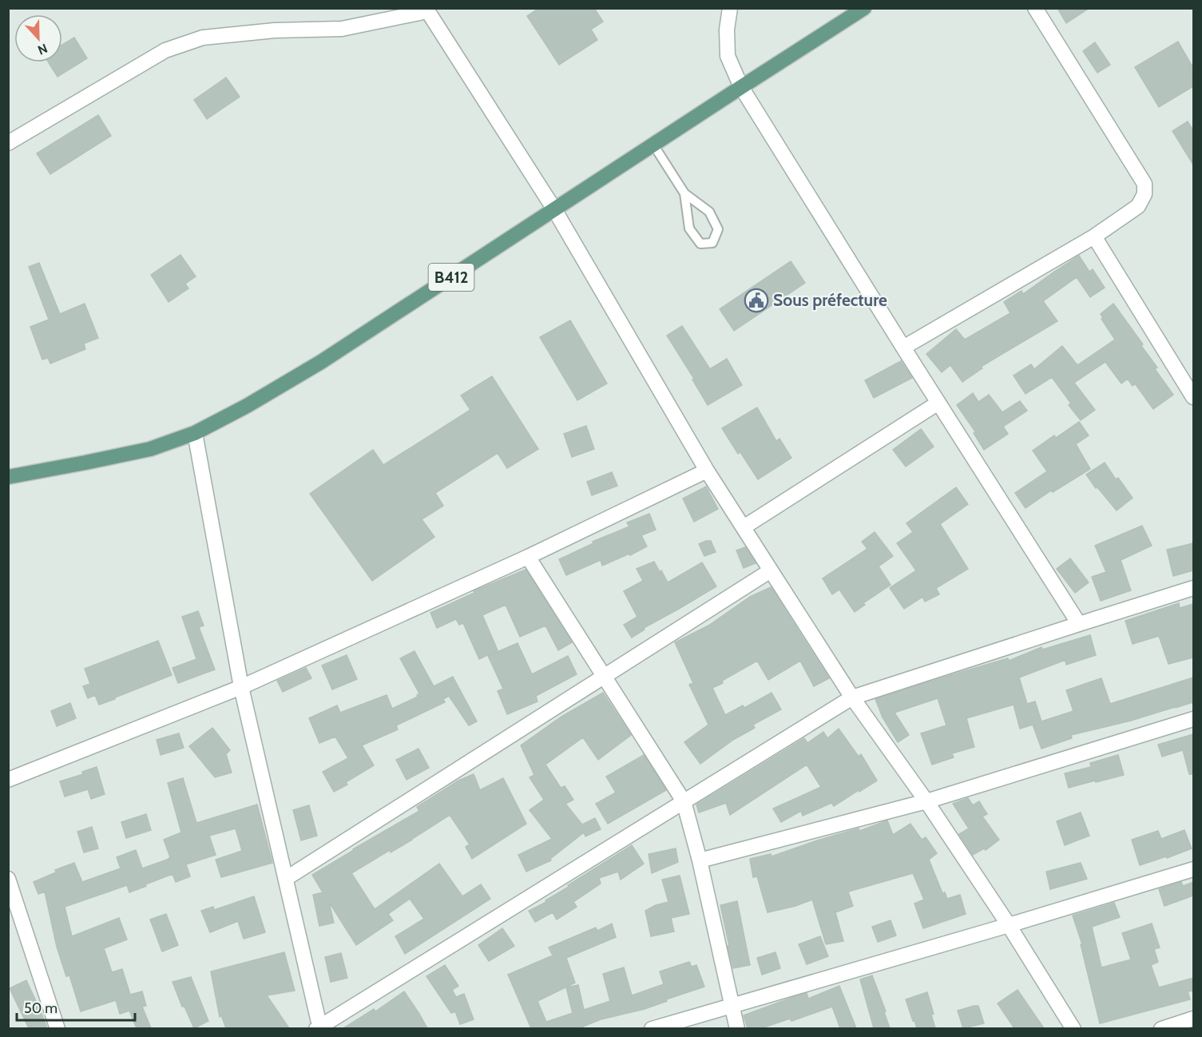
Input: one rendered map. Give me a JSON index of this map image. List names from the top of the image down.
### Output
{
  "streets": {
    "main road": ["B412"]
  },
  "places": {
    "public building": ["Sous préfecture"]
  },
  "scale_bar": "50 m",
  "north": "bottom"
}
